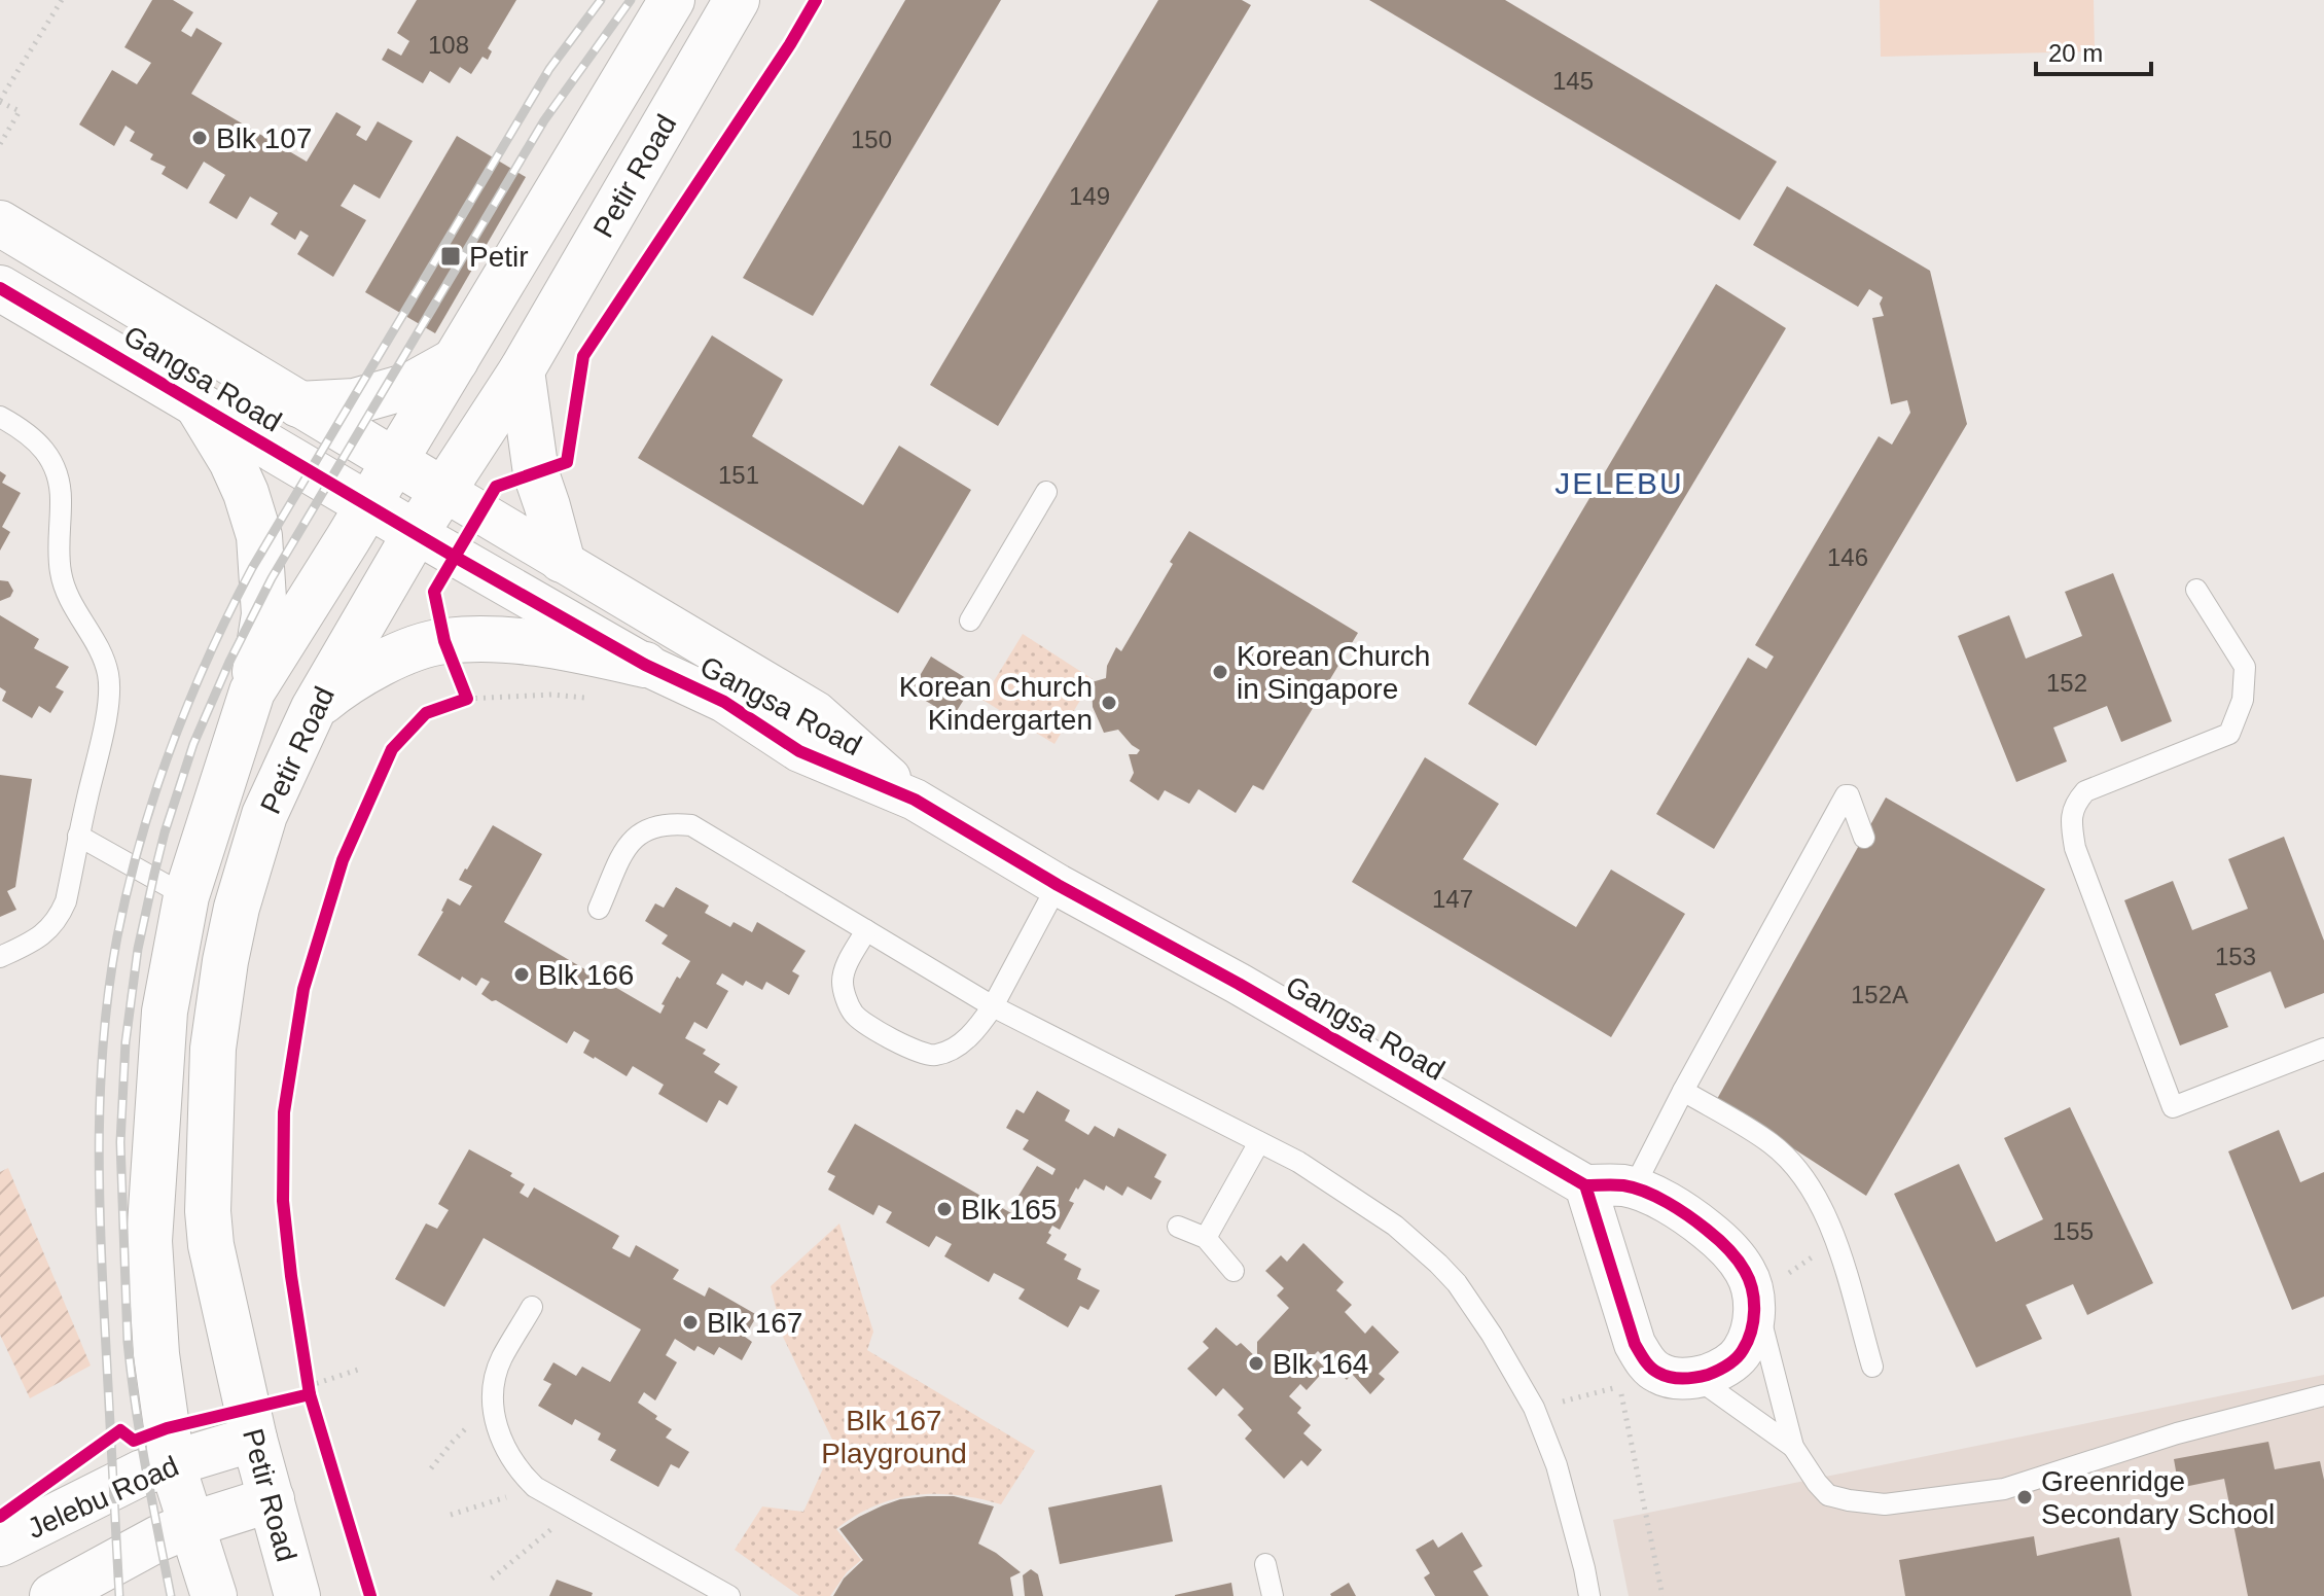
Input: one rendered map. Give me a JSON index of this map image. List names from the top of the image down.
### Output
{
  "streets": {
    "main road": ["Petir Road", "Gangsa Road", "Jelebu Road"]
  },
  "crossings": [
    ["Petir Road", "Gangsa Road"],
    ["Petir Road", "Jelebu Road"]
  ],
  "districts": ["JELEBU"],
  "parks": ["Blk 167 Playground"],
  "places": {
    "other": [
      "Blk 107",
      "Korean Church in Singapore",
      "Korean Church Kindergarten",
      "Blk 166",
      "Blk 165",
      "Blk 167",
      "Blk 164",
      "Greenridge Secondary School"
    ],
    "transit": ["Petir"]
  },
  "house_numbers": [
    "108",
    "145",
    "150",
    "149",
    "151",
    "146",
    "152",
    "147",
    "153",
    "152A",
    "155"
  ],
  "scale_bar": "20 m"
}
